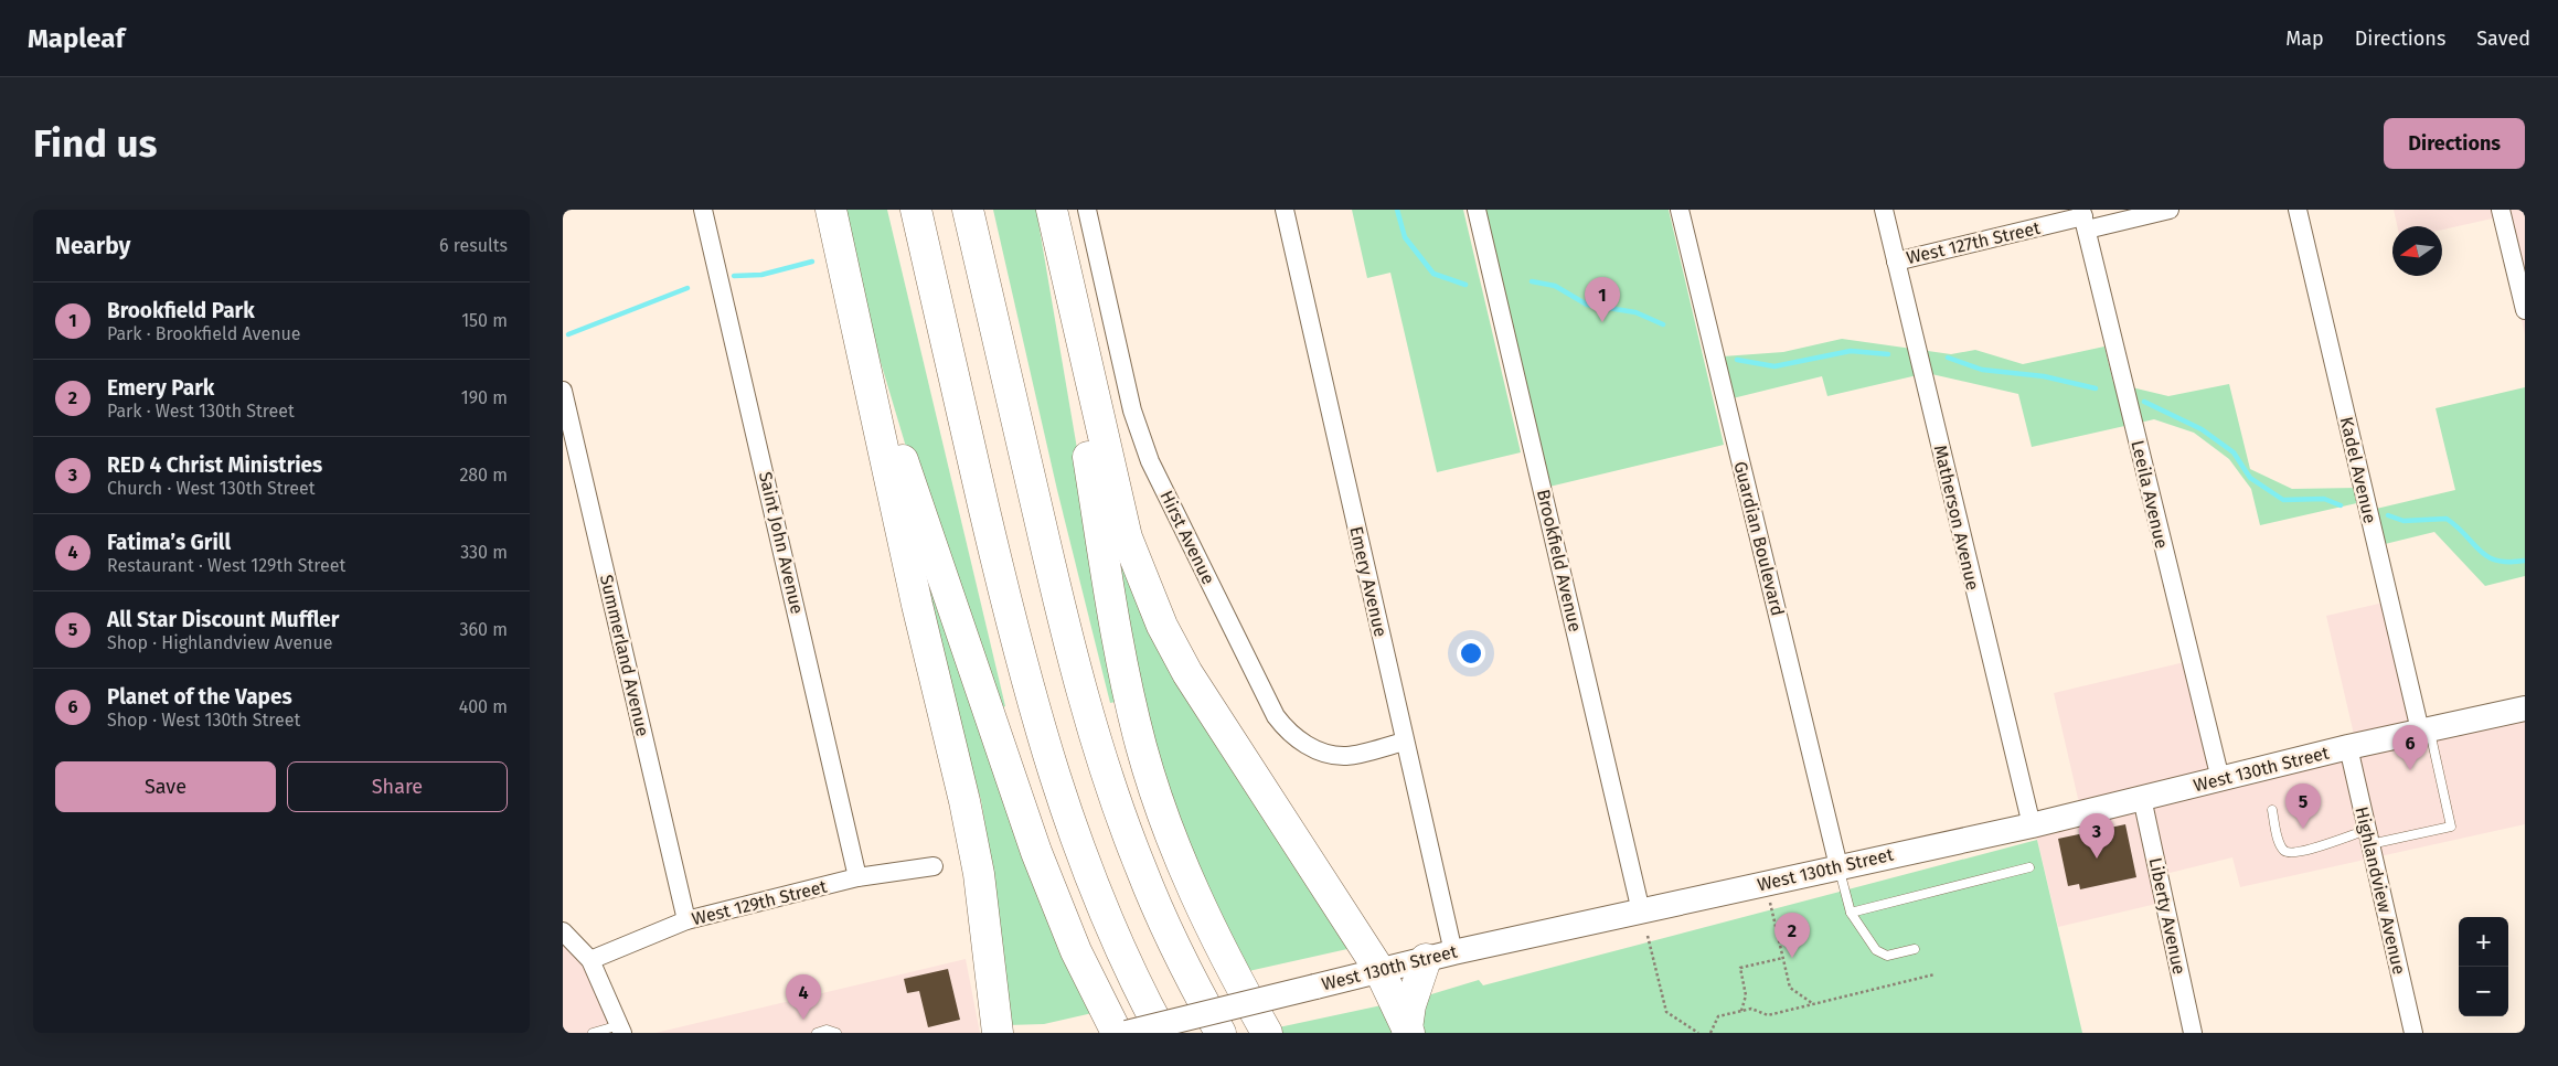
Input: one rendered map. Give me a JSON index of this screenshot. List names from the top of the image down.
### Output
{
  "streets": {
    "main road": ["West 130th Street"],
    "street": [
      "West 127th Street",
      "Kadel Avenue",
      "Leeila Avenue",
      "Matherson Avenue",
      "Hirst Avenue",
      "Guardian Boulevard",
      "Saint John Avenue",
      "Brookfield Avenue",
      "Emery Avenue",
      "Summerland Avenue",
      "Highlandview Avenue",
      "West 129th Street",
      "Liberty Avenue"
    ]
  },
  "crossings": [
    ["West 127th Street", "Leeila Avenue"],
    ["West 127th Street", "Matherson Avenue"],
    ["Kadel Avenue", "West 130th Street"],
    ["Leeila Avenue", "West 130th Street"],
    ["Matherson Avenue", "West 130th Street"],
    ["Hirst Avenue", "Emery Avenue"],
    ["Guardian Boulevard", "West 130th Street"],
    ["Saint John Avenue", "West 129th Street"],
    ["Brookfield Avenue", "West 130th Street"],
    ["Emery Avenue", "West 130th Street"],
    ["Summerland Avenue", "West 129th Street"],
    ["West 130th Street", "Highlandview Avenue"],
    ["West 130th Street", "Liberty Avenue"]
  ],
  "north": "left",
  "page": {
    "header": "Mapleaf",
    "nav": ["Map", "Directions", "Saved"],
    "buttons": [
      "Directions",
      ["Save", "Share"]
    ],
    "title": "Find us",
    "heading": ["Nearby", "6 results"],
    "pins": [
      "1",
      "6",
      "5",
      "3",
      "2",
      "4"
    ],
    "list": [
      {
        "mark": "1",
        "name": "Brookfield Park",
        "note": "Park · Brookfield Avenue",
        "value": "150 m"
      },
      {
        "mark": "2",
        "name": "Emery Park",
        "note": "Park · West 130th Street",
        "value": "190 m"
      },
      {
        "mark": "3",
        "name": "RED 4 Christ Ministries",
        "note": "Church · West 130th Street",
        "value": "280 m"
      },
      {
        "mark": "4",
        "name": "Fatima’s Grill",
        "note": "Restaurant · West 129th Street",
        "value": "330 m"
      },
      {
        "mark": "5",
        "name": "All Star Discount Muffler",
        "note": "Shop · Highlandview Avenue",
        "value": "360 m"
      },
      {
        "mark": "6",
        "name": "Planet of the Vapes",
        "note": "Shop · West 130th Street",
        "value": "400 m"
      }
    ],
    "map_buttons": ["+", "−"]
  }
}
